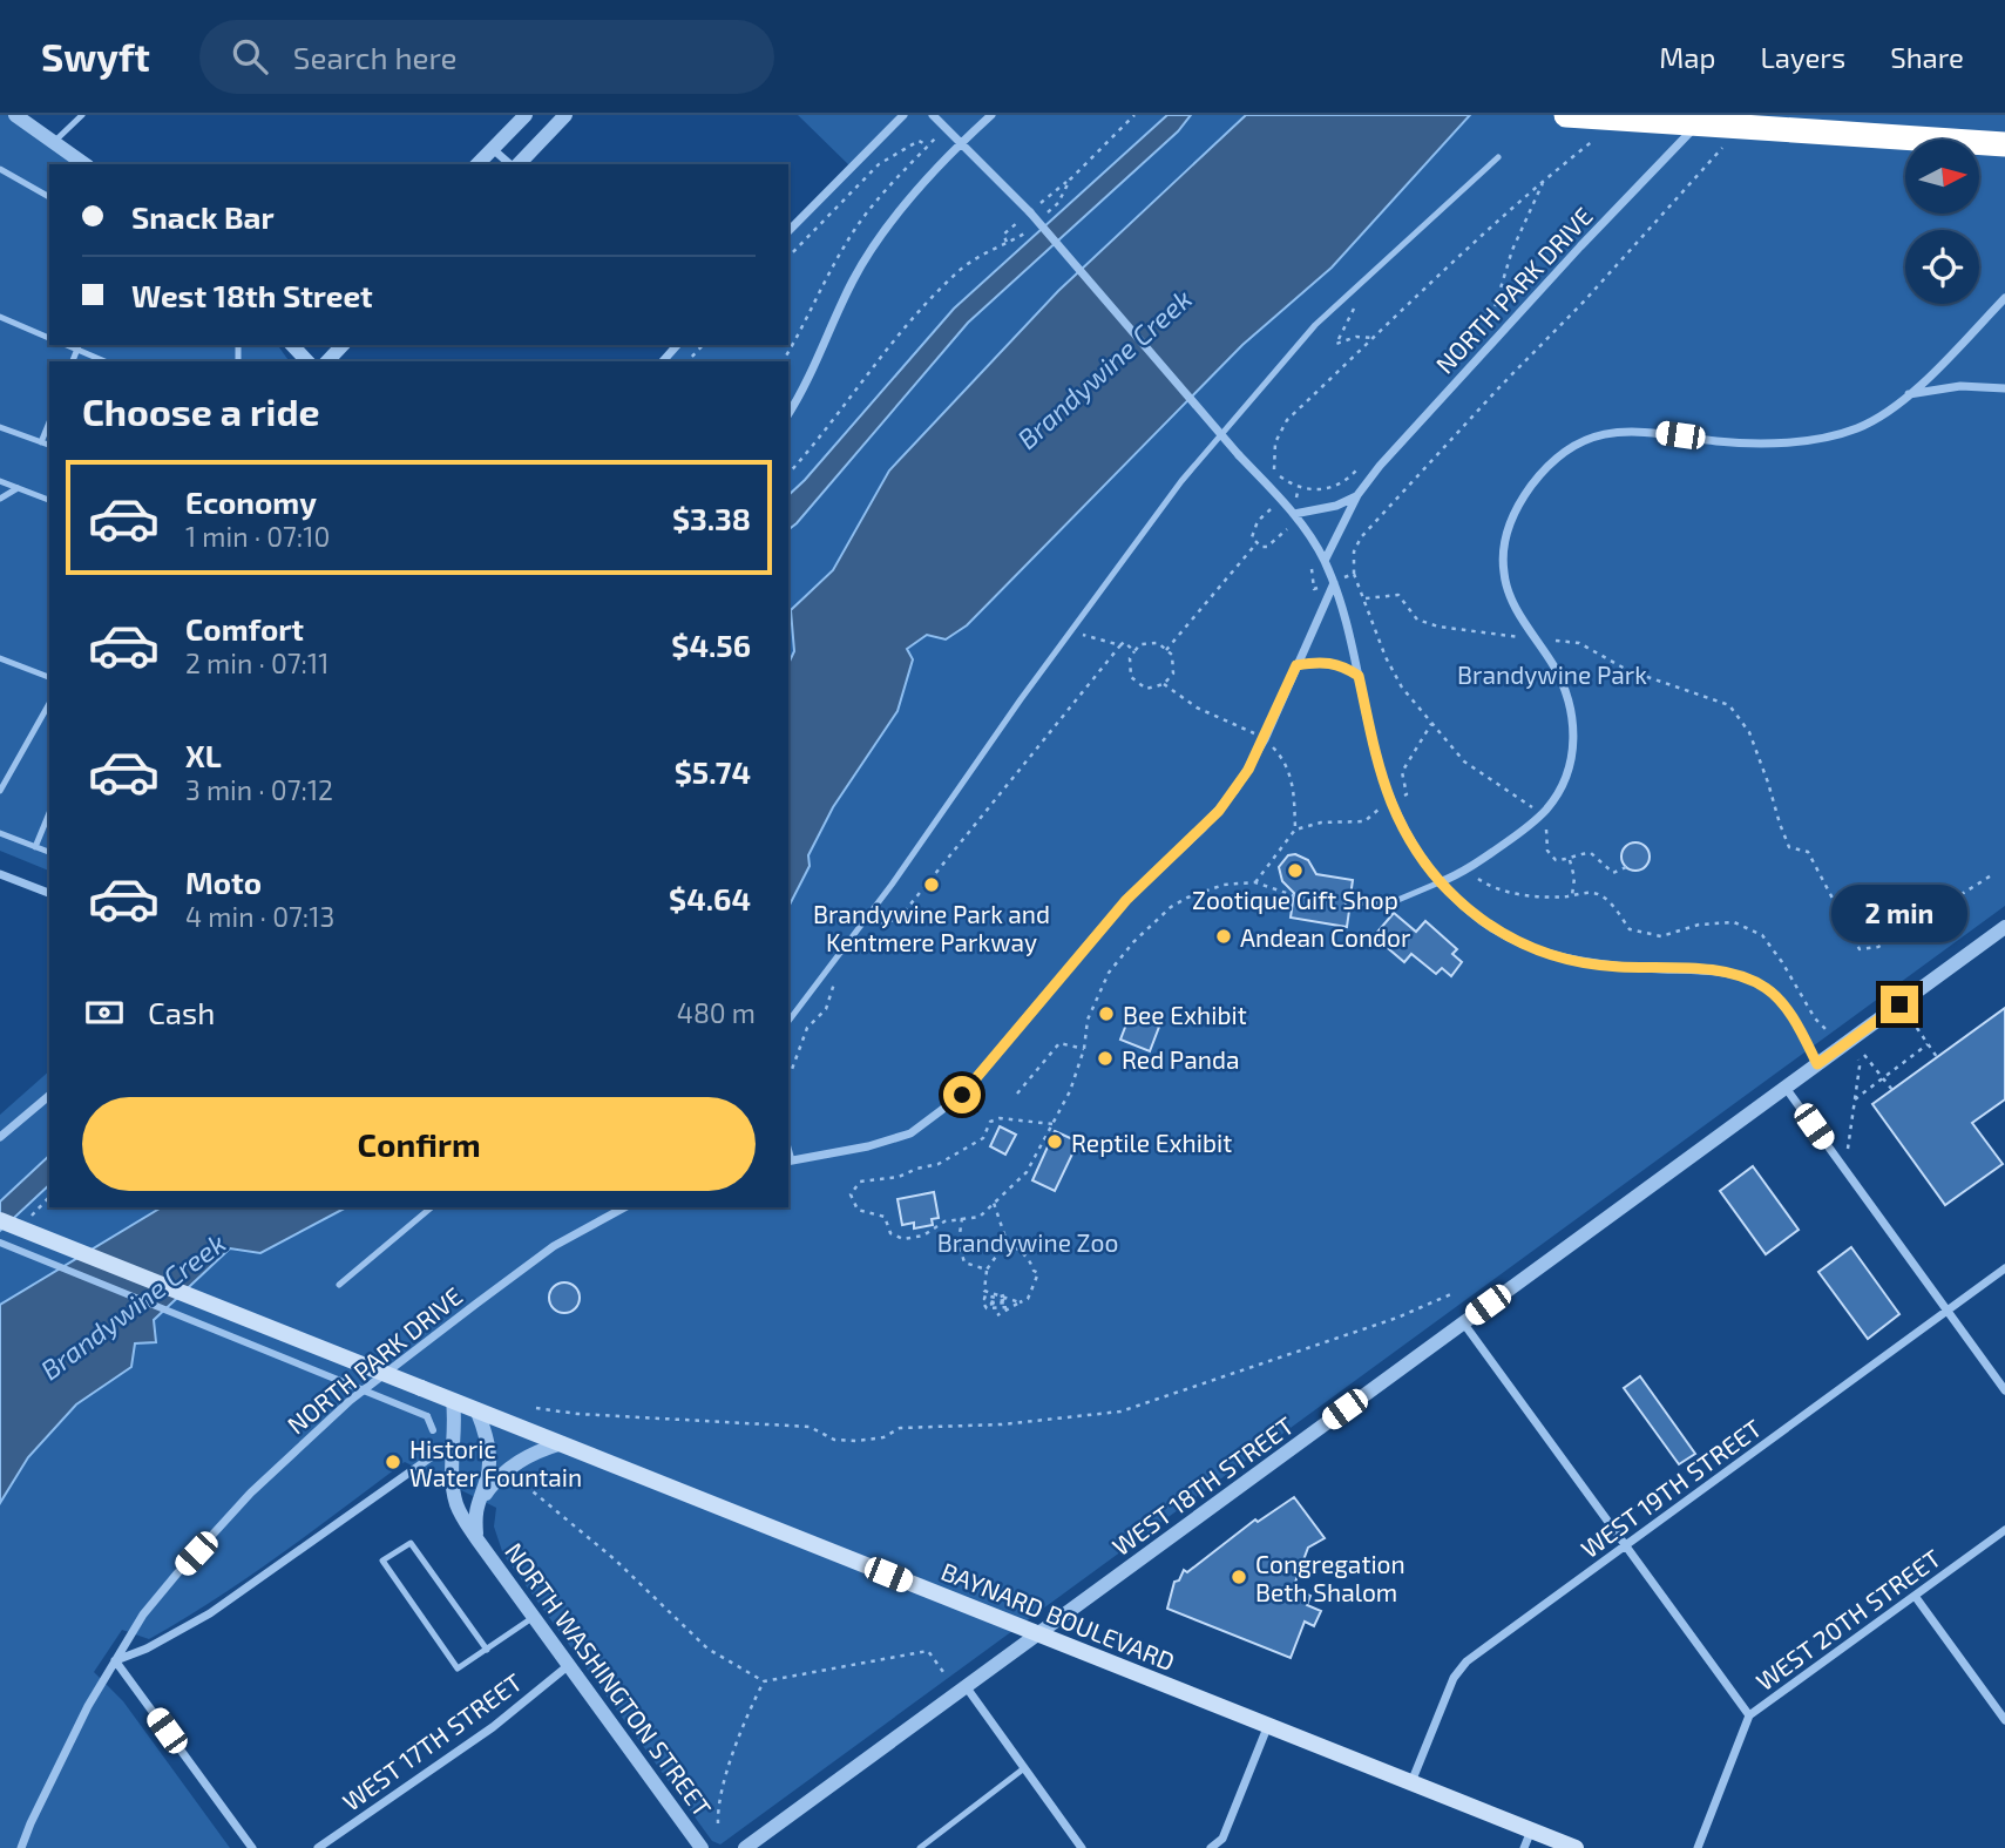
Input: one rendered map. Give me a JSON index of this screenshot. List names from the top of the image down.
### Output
{
  "streets": {
    "main road": ["BAYNARD BOULEVARD"],
    "street": [
      "NORTH PARK DRIVE",
      "WEST 18TH STREET",
      "WEST 19TH STREET",
      "WEST 20TH STREET",
      "NORTH WASHINGTON STREET",
      "WEST 17TH STREET"
    ]
  },
  "crossings": [
    ["WEST 18TH STREET", "BAYNARD BOULEVARD"],
    ["WEST 19TH STREET", "BAYNARD BOULEVARD"],
    ["BAYNARD BOULEVARD", "NORTH WASHINGTON STREET"],
    ["NORTH WASHINGTON STREET", "WEST 17TH STREET"]
  ],
  "water": ["Brandywine Creek"],
  "parks": ["Brandywine Park", "Brandywine Zoo"],
  "places": [
    "Zootique Gift Shop",
    "Brandywine Park and Kentmere Parkway",
    "Andean Condor",
    "Bee Exhibit",
    "Red Panda",
    "Reptile Exhibit",
    "Historic Water Fountain",
    "Congregation Beth Shalom"
  ],
  "north": "right",
  "page": {
    "header": "Swyft",
    "search": "Search here",
    "nav": ["Map", "Layers", "Share"],
    "banner": ["Snack Bar", "West 18th Street"],
    "heading": "Choose a ride",
    "list": [
      {
        "name": "Economy",
        "note": "1 min · 07:10",
        "value": "$3.38"
      },
      {
        "name": "Comfort",
        "note": "2 min · 07:11",
        "value": "$4.56"
      },
      {
        "name": "XL",
        "note": "3 min · 07:12",
        "value": "$5.74"
      },
      {
        "name": "Moto",
        "note": "4 min · 07:13",
        "value": "$4.64"
      }
    ],
    "bubble": "2 min",
    "pay": ["Cash", "480 m"],
    "buttons": "Confirm"
  }
}
